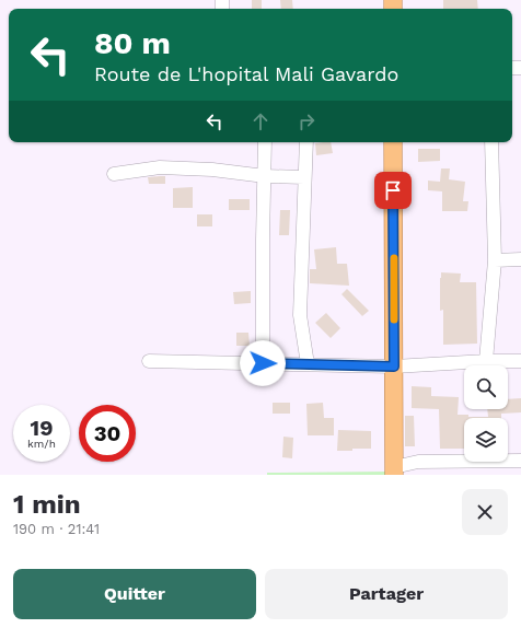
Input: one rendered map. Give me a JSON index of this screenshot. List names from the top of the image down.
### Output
{
  "page": {
    "turn": ["80 m", "Route de L'hopital Mali Gavardo"],
    "speed": "19 km/h",
    "limit": "30",
    "heading": ["1 min", "190 m · 21:41"],
    "buttons": ["Quitter", "Partager"]
  }
}
